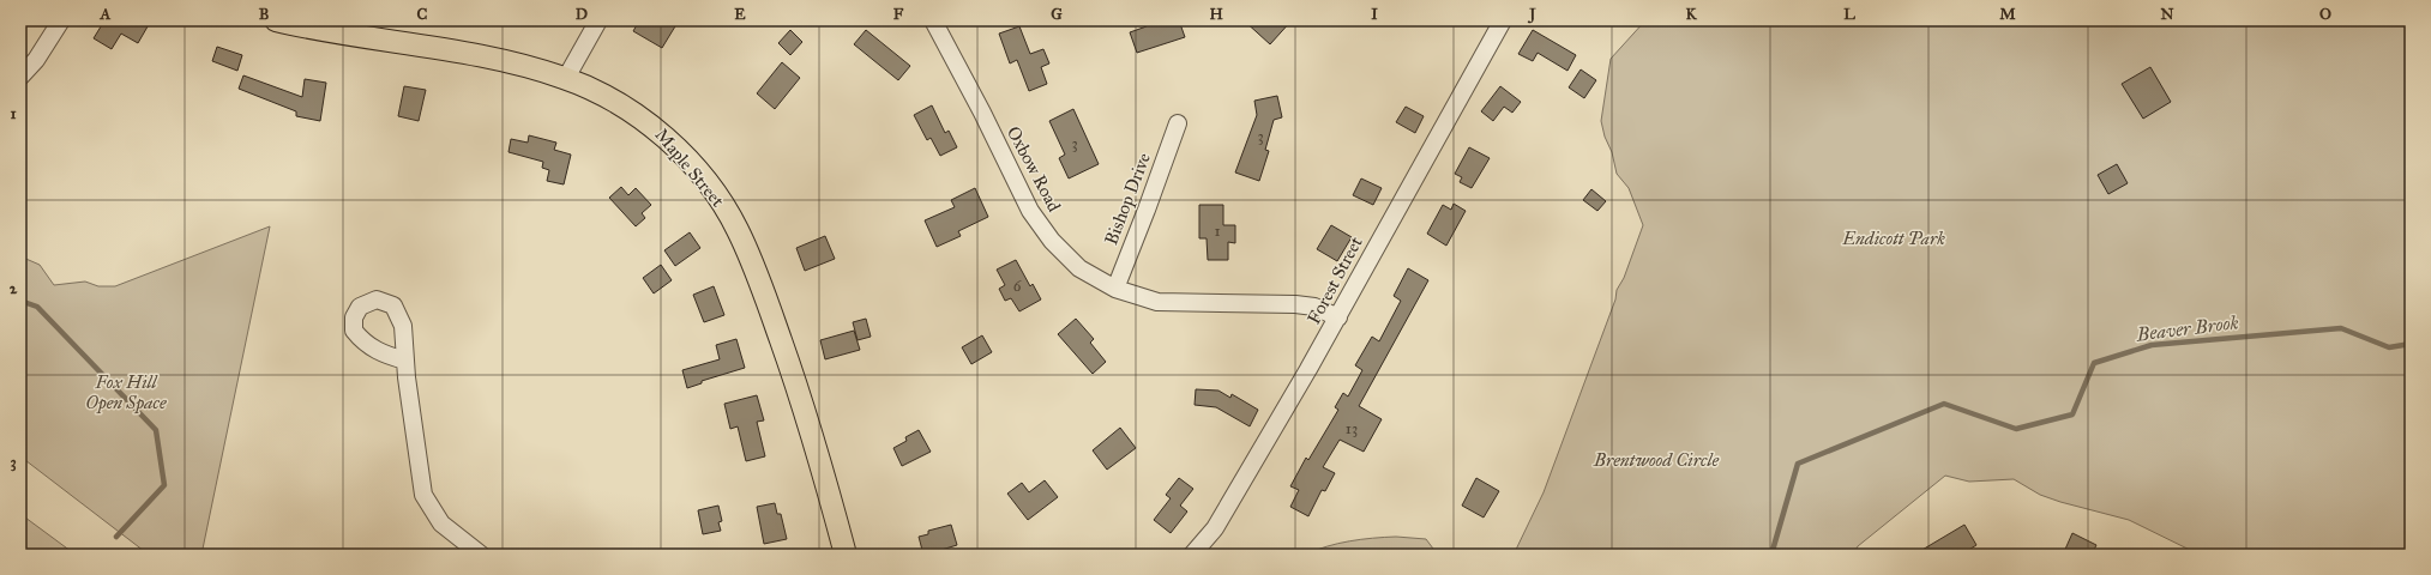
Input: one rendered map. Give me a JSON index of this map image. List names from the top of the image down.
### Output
{
  "streets": {
    "main road": ["Maple Street"],
    "street": ["Oxbow Road", "Bishop Drive", "Forest Street"]
  },
  "crossings": [
    ["Oxbow Road", "Bishop Drive"],
    ["Oxbow Road", "Forest Street"]
  ],
  "water": ["Beaver Brook"],
  "parks": ["Endicott Park", "Fox Hill Open Space", "Brentwood Circle"],
  "house_numbers": [
    "3",
    "3",
    "1",
    "6",
    "13"
  ],
  "grid": {
    "columns": [
      "A",
      "B",
      "C",
      "D",
      "E",
      "F",
      "G",
      "H",
      "I",
      "J",
      "K",
      "L",
      "M",
      "N",
      "O"
    ],
    "rows": ["1", "2", "3"]
  }
}
